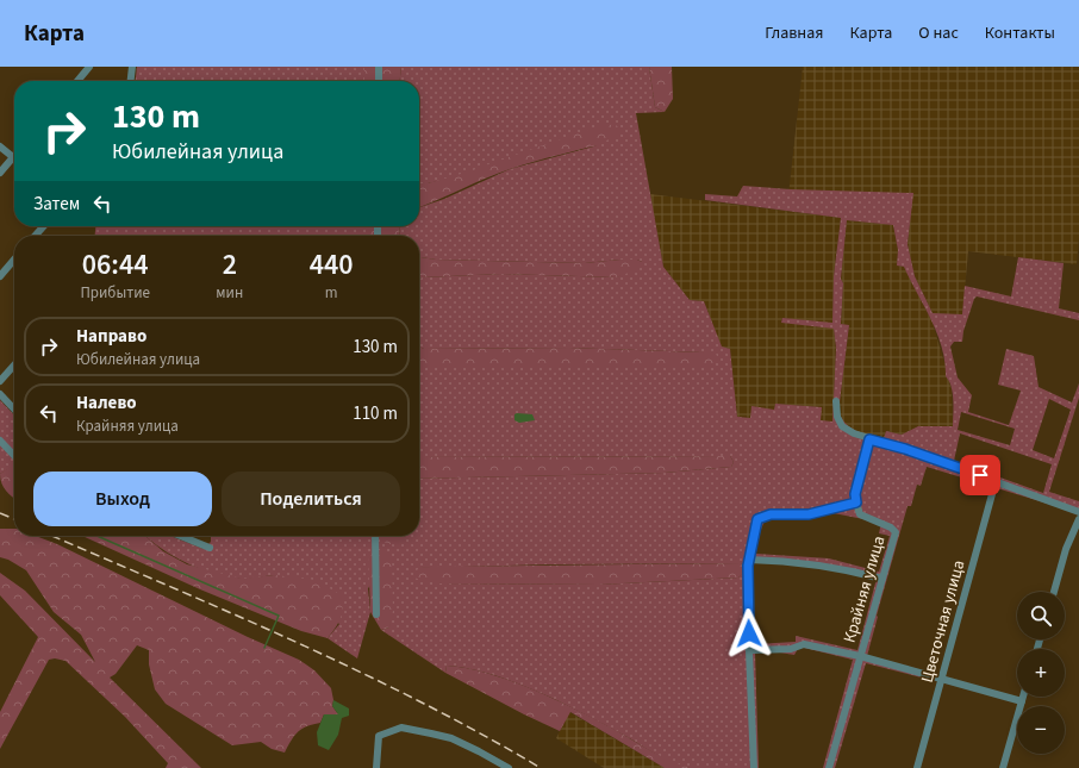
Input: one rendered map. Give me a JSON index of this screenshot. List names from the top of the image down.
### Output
{
  "streets": {
    "street": ["Крайняя улица", "Цветочная улица"]
  },
  "page": {
    "header": "Карта",
    "nav": [
      "Главная",
      "Карта",
      "О нас",
      "Контакты"
    ],
    "turn": ["130 m", "Юбилейная улица"],
    "then": "Затем",
    "eta": [
      "06:44",
      "Прибытие",
      "2",
      "мин",
      "440",
      "m"
    ],
    "list": [
      {
        "name": "Направо",
        "note": "Юбилейная улица",
        "value": "130 m"
      },
      {
        "name": "Налево",
        "note": "Крайняя улица",
        "value": "110 m"
      }
    ],
    "buttons": ["Выход", "Поделиться"],
    "map_buttons": ["+", "−"]
  }
}
